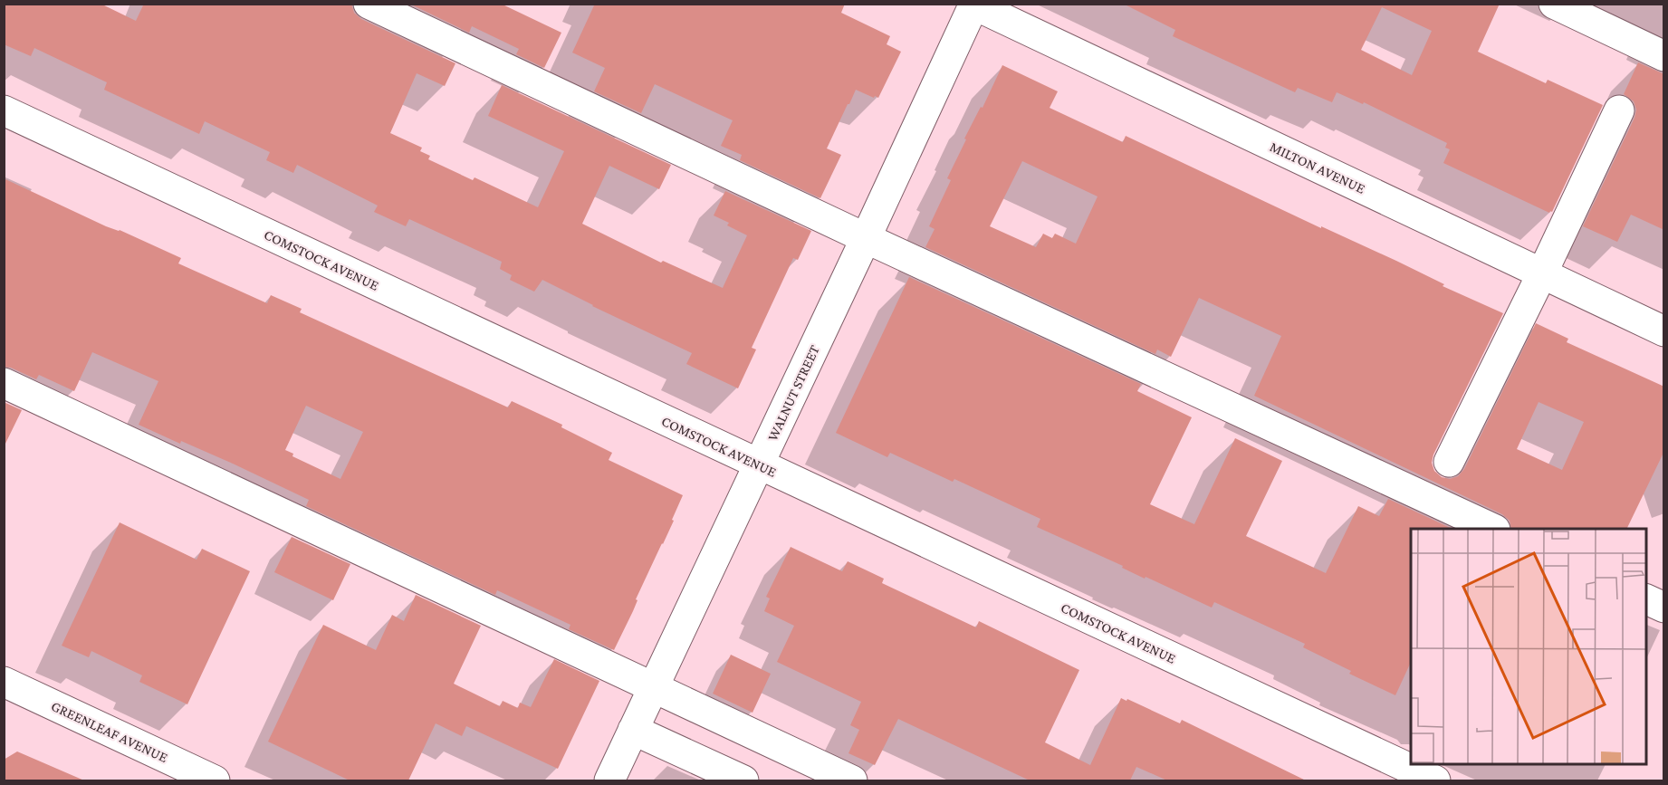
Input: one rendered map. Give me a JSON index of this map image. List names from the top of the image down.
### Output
{
  "streets": {
    "street": [
      "MILTON AVENUE",
      "COMSTOCK AVENUE",
      "WALNUT STREET",
      "GREENLEAF AVENUE"
    ]
  },
  "crossings": [
    ["MILTON AVENUE", "WALNUT STREET"],
    ["COMSTOCK AVENUE", "WALNUT STREET"]
  ]
}
